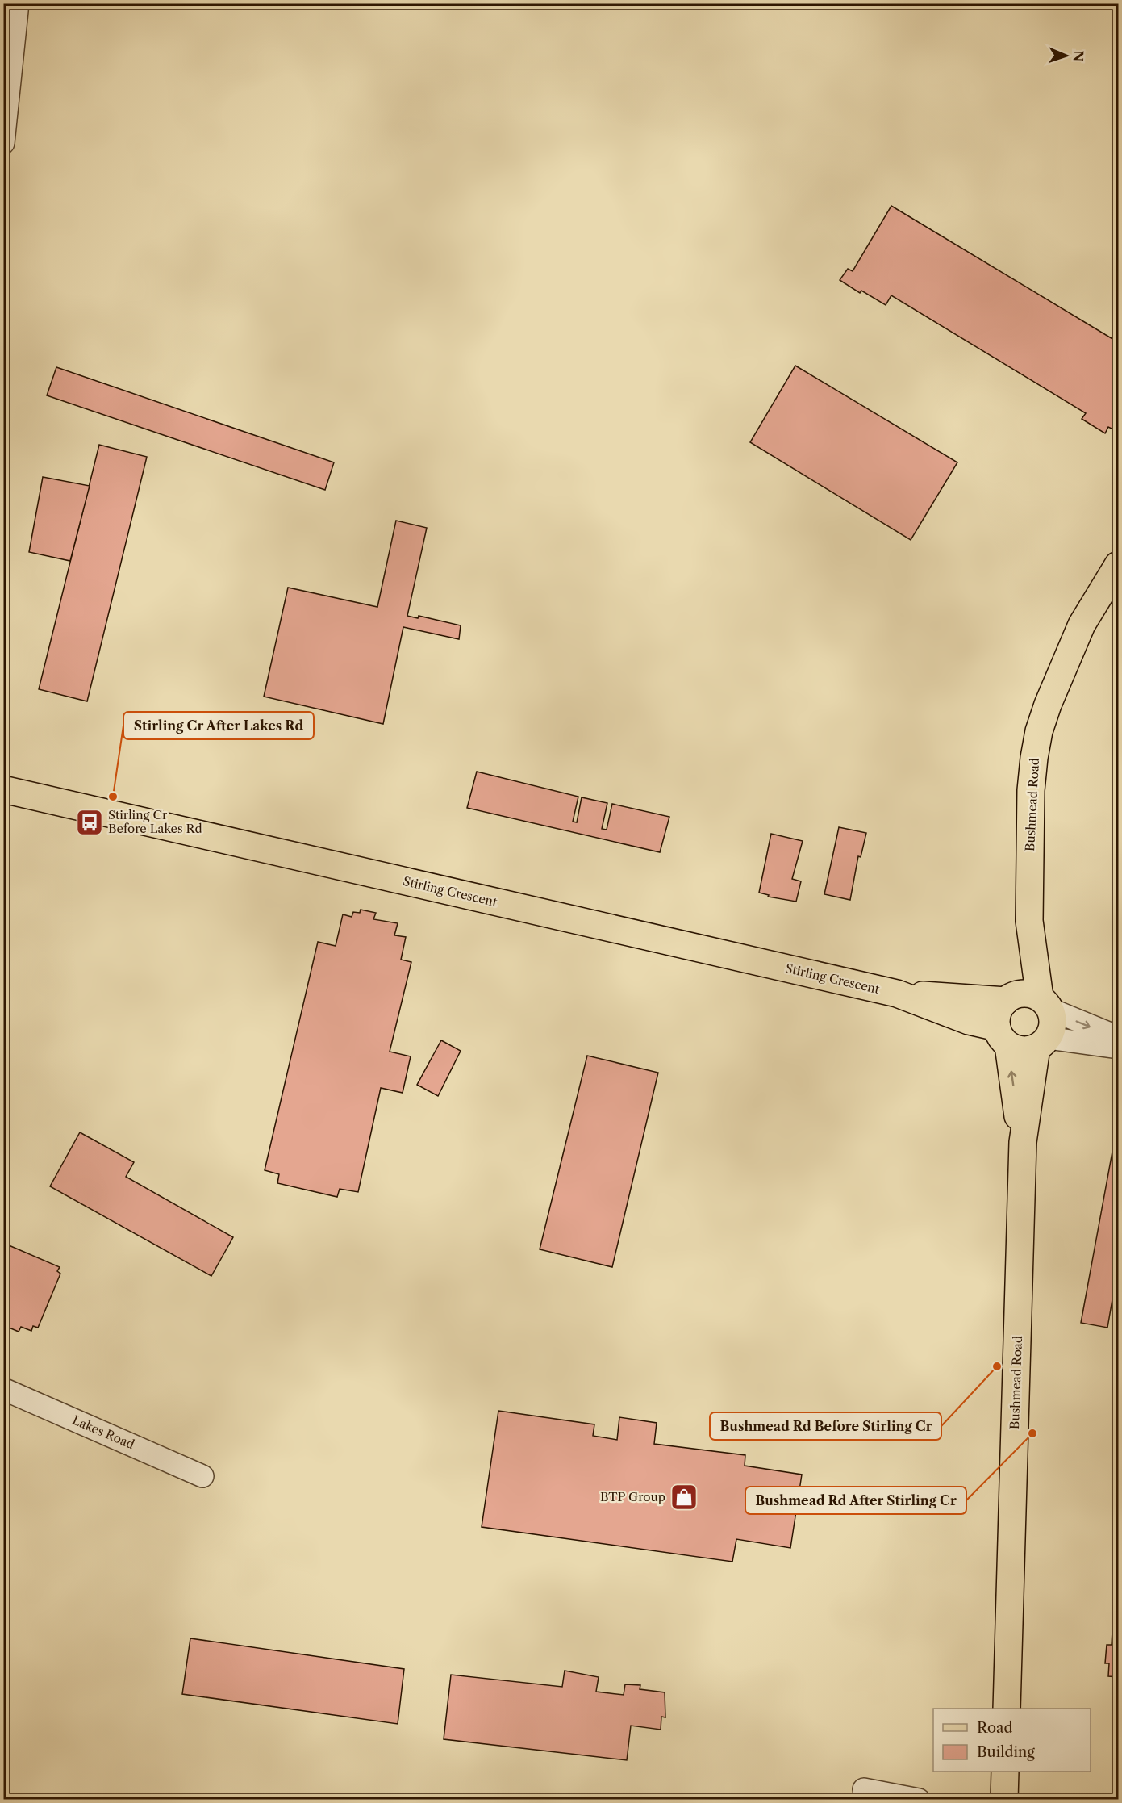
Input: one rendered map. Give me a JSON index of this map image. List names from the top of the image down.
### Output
{
  "streets": {
    "main road": ["Bushmead Road", "Stirling Crescent"],
    "street": ["Lakes Road"]
  },
  "crossings": [
    ["Bushmead Road", "Stirling Crescent"]
  ],
  "places": {
    "other": ["Stirling Cr After Lakes Rd", "Bushmead Rd Before Stirling Cr", "Bushmead Rd After Stirling Cr"],
    "bus stop": ["Stirling Cr Before Lakes Rd"],
    "shop": ["BTP Group"]
  },
  "legend": ["Road", "Building"],
  "north": "right"
}
